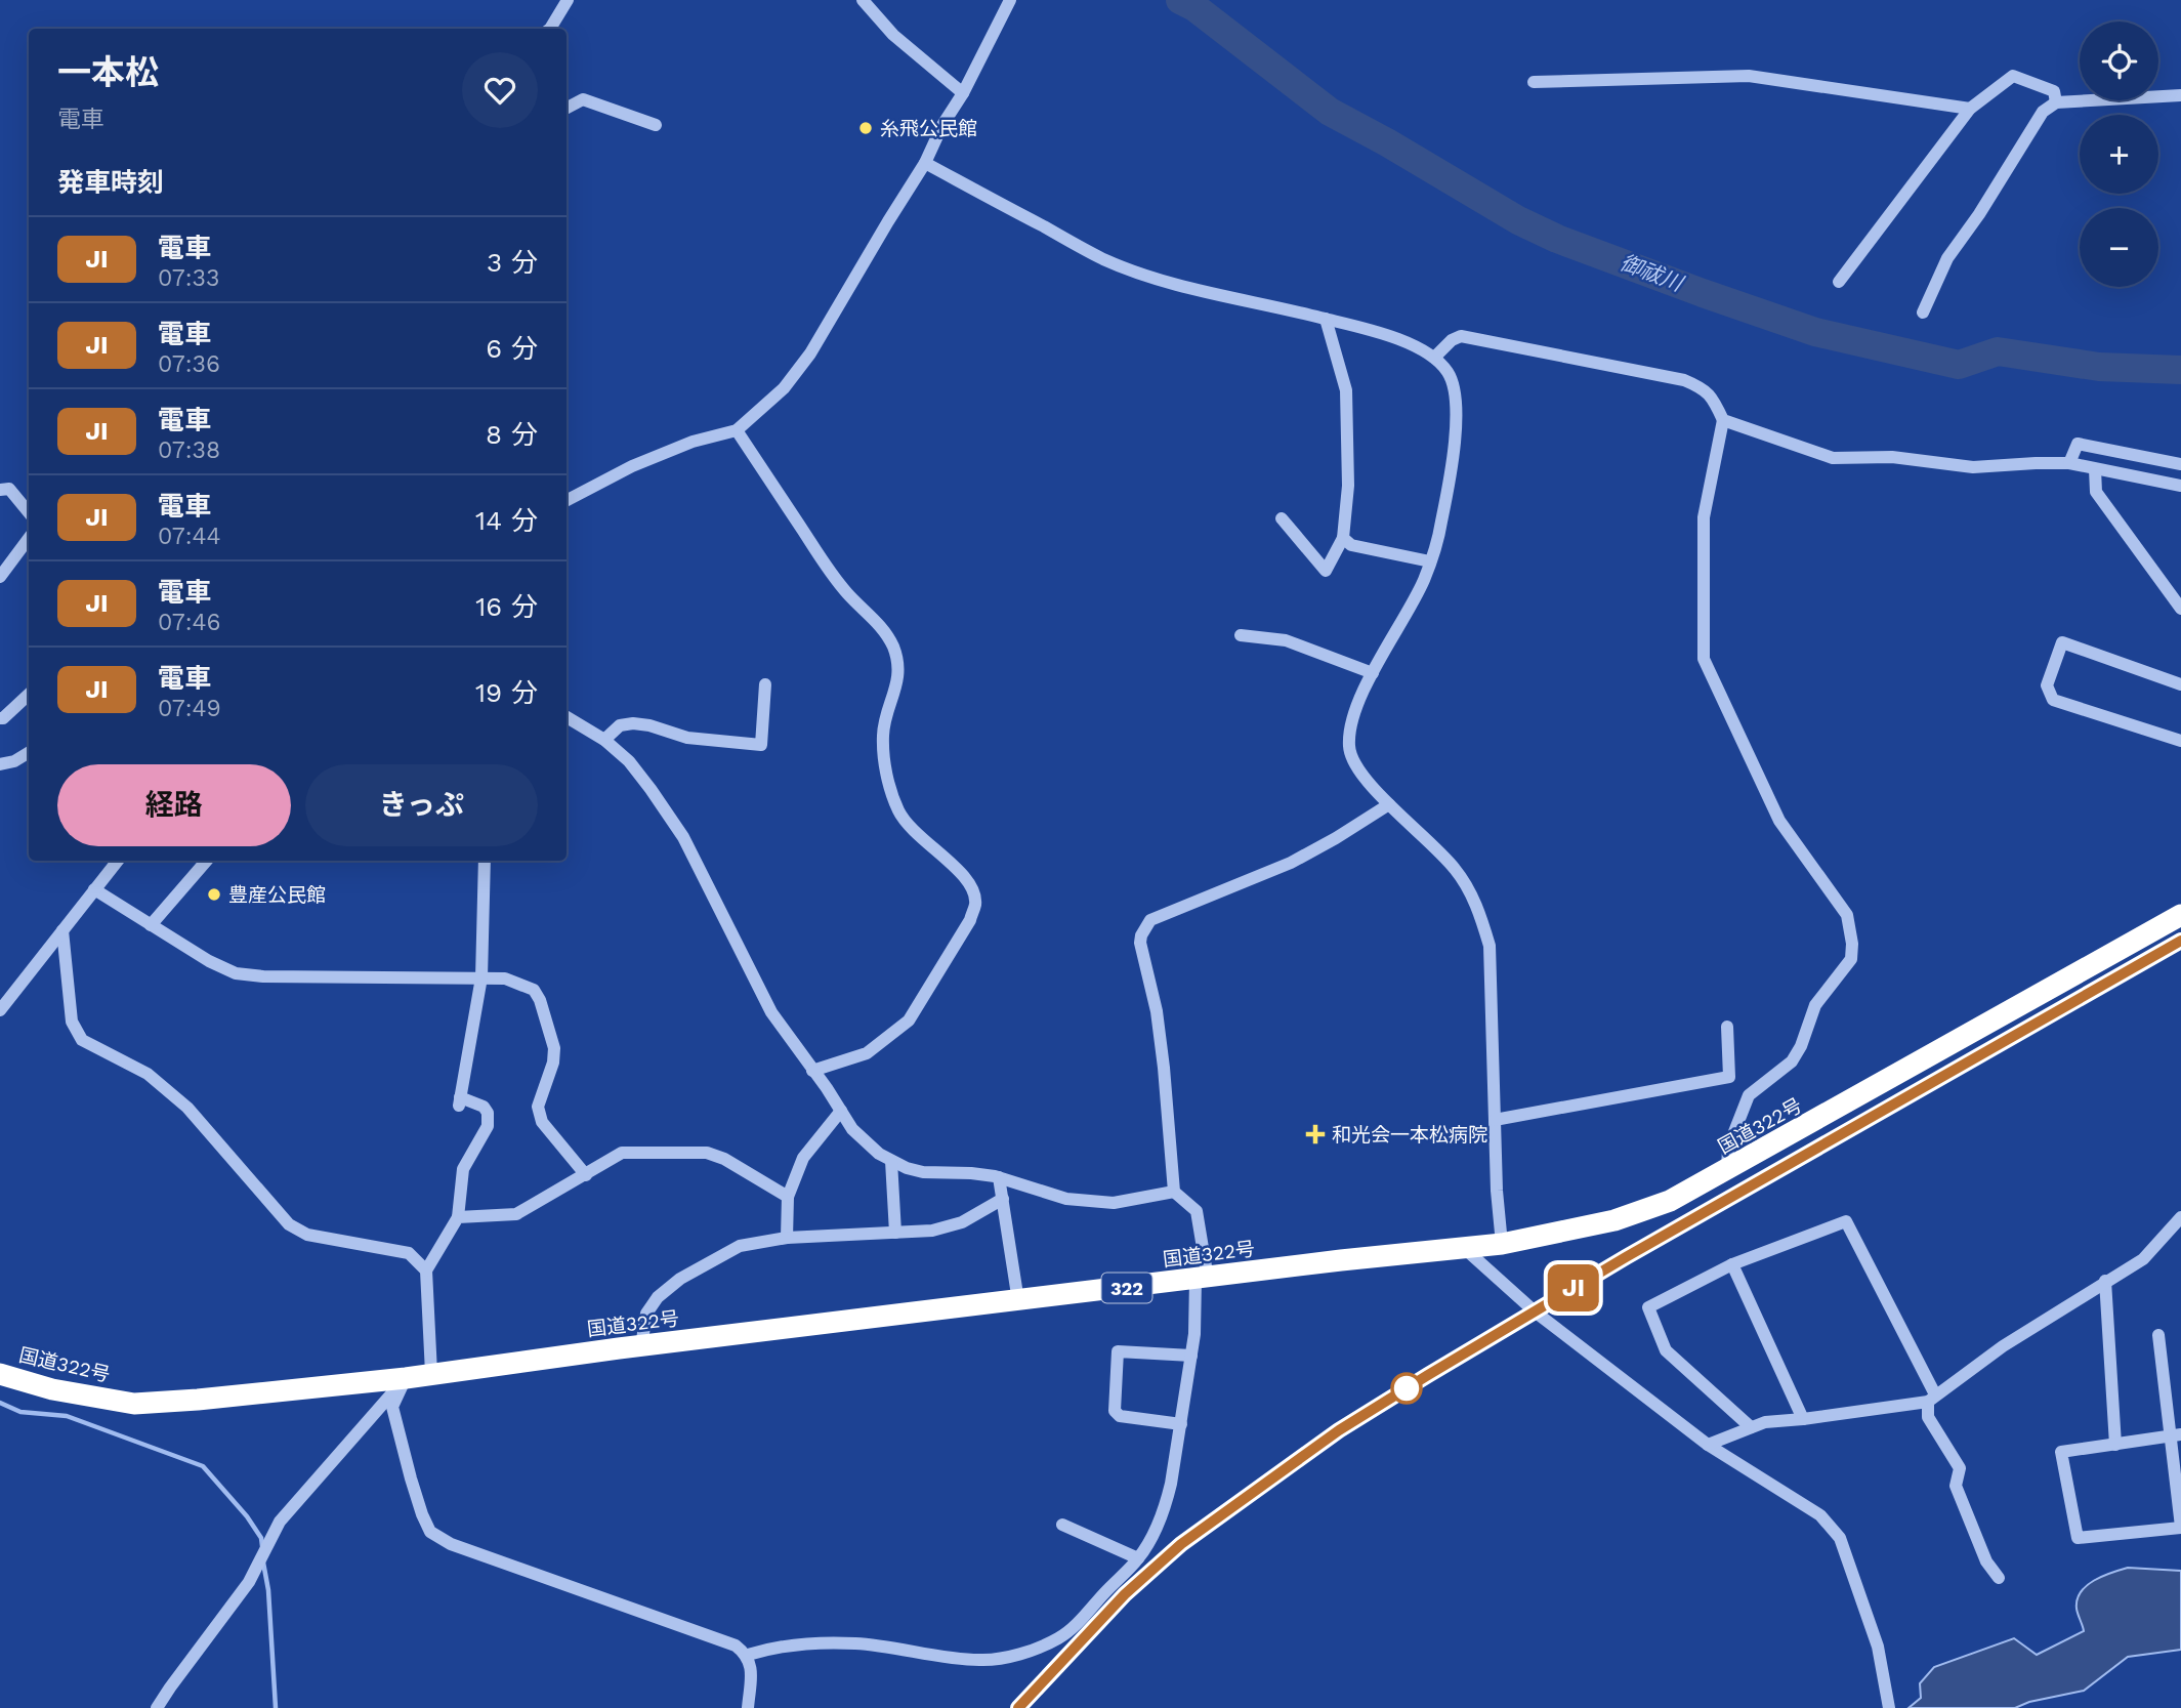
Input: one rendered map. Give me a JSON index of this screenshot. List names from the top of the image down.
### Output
{
  "streets": {
    "highway": ["国道322号", "322"]
  },
  "water": ["御祓川"],
  "places": {
    "other": ["糸飛公民館", "豊産公民館"],
    "health": ["和光会一本松病院"]
  },
  "page": {
    "on_map": "JI",
    "map_buttons": ["+", "−"],
    "heading": [
      ["一本松", "電車"],
      "発車時刻"
    ],
    "list": [
      {
        "mark": "JI",
        "name": "電車",
        "note": "07:33",
        "value": "3 分"
      },
      {
        "mark": "JI",
        "name": "電車",
        "note": "07:36",
        "value": "6 分"
      },
      {
        "mark": "JI",
        "name": "電車",
        "note": "07:38",
        "value": "8 分"
      },
      {
        "mark": "JI",
        "name": "電車",
        "note": "07:44",
        "value": "14 分"
      },
      {
        "mark": "JI",
        "name": "電車",
        "note": "07:46",
        "value": "16 分"
      },
      {
        "mark": "JI",
        "name": "電車",
        "note": "07:49",
        "value": "19 分"
      }
    ],
    "buttons": ["経路", "きっぷ"]
  }
}
